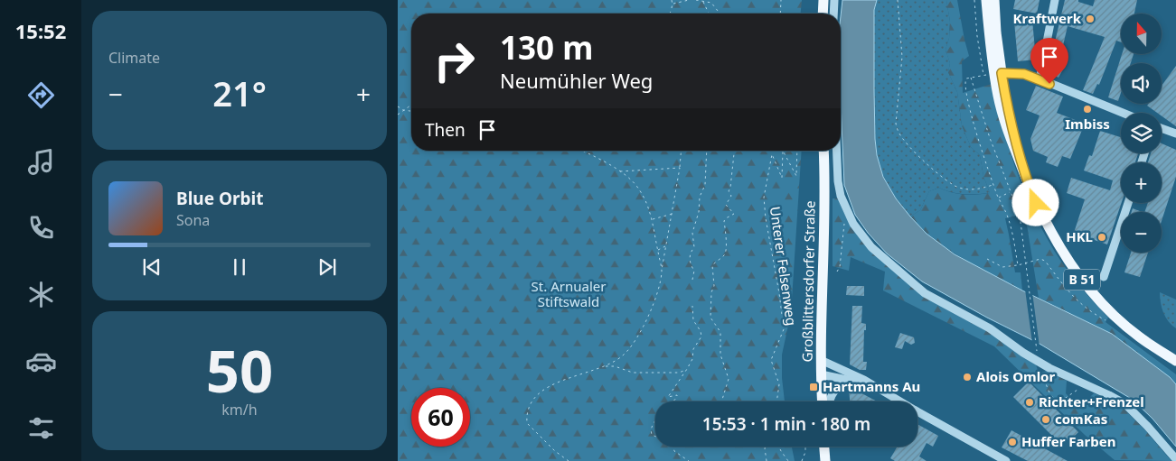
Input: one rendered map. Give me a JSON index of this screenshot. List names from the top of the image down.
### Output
{
  "streets": {
    "main road": ["B 51", "Großblittersdorfer Straße"],
    "path": ["Unterer Felsenweg"]
  },
  "parks": ["St. Arnualer Stiftswald"],
  "places": {
    "other": [
      "Kraftwerk",
      "Imbiss",
      "HKL",
      "Alois Omlor",
      "Richter+Frenzel",
      "comKas",
      "Huffer Farben"
    ],
    "transit": ["Hartmanns Au"]
  },
  "north": "top",
  "page": {
    "tabs": "15:52",
    "tile": [
      "Climate",
      ["50", "km/h"]
    ],
    "map_buttons": ["+", "−"],
    "turn": ["130 m", "Neumühler Weg"],
    "heat": ["−", "21°", "+"],
    "then": "Then",
    "song": ["Blue Orbit", "Sona"],
    "limit": "60",
    "trip": "15:53 · 1 min · 180 m"
  }
}
